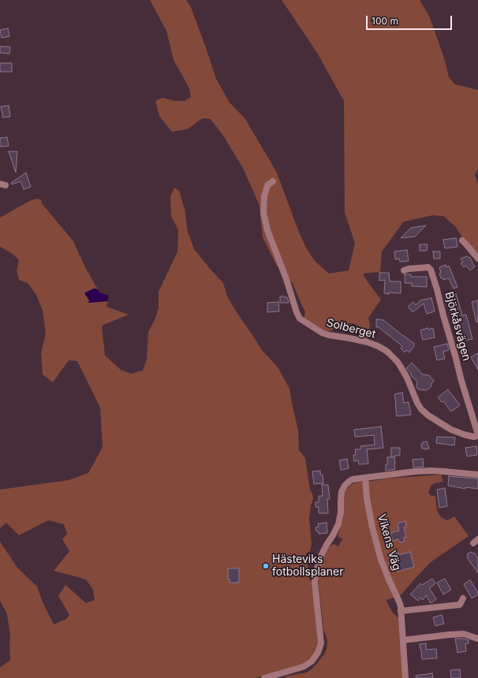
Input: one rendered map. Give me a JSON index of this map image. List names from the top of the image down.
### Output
{
  "streets": {
    "street": ["Björkåsvägen", "Solberget", "Vikens Väg"]
  },
  "crossings": [
    ["Björkåsvägen", "Solberget"]
  ],
  "places": ["Hästeviks fotbollsplaner"],
  "scale_bar": "100 m"
}
